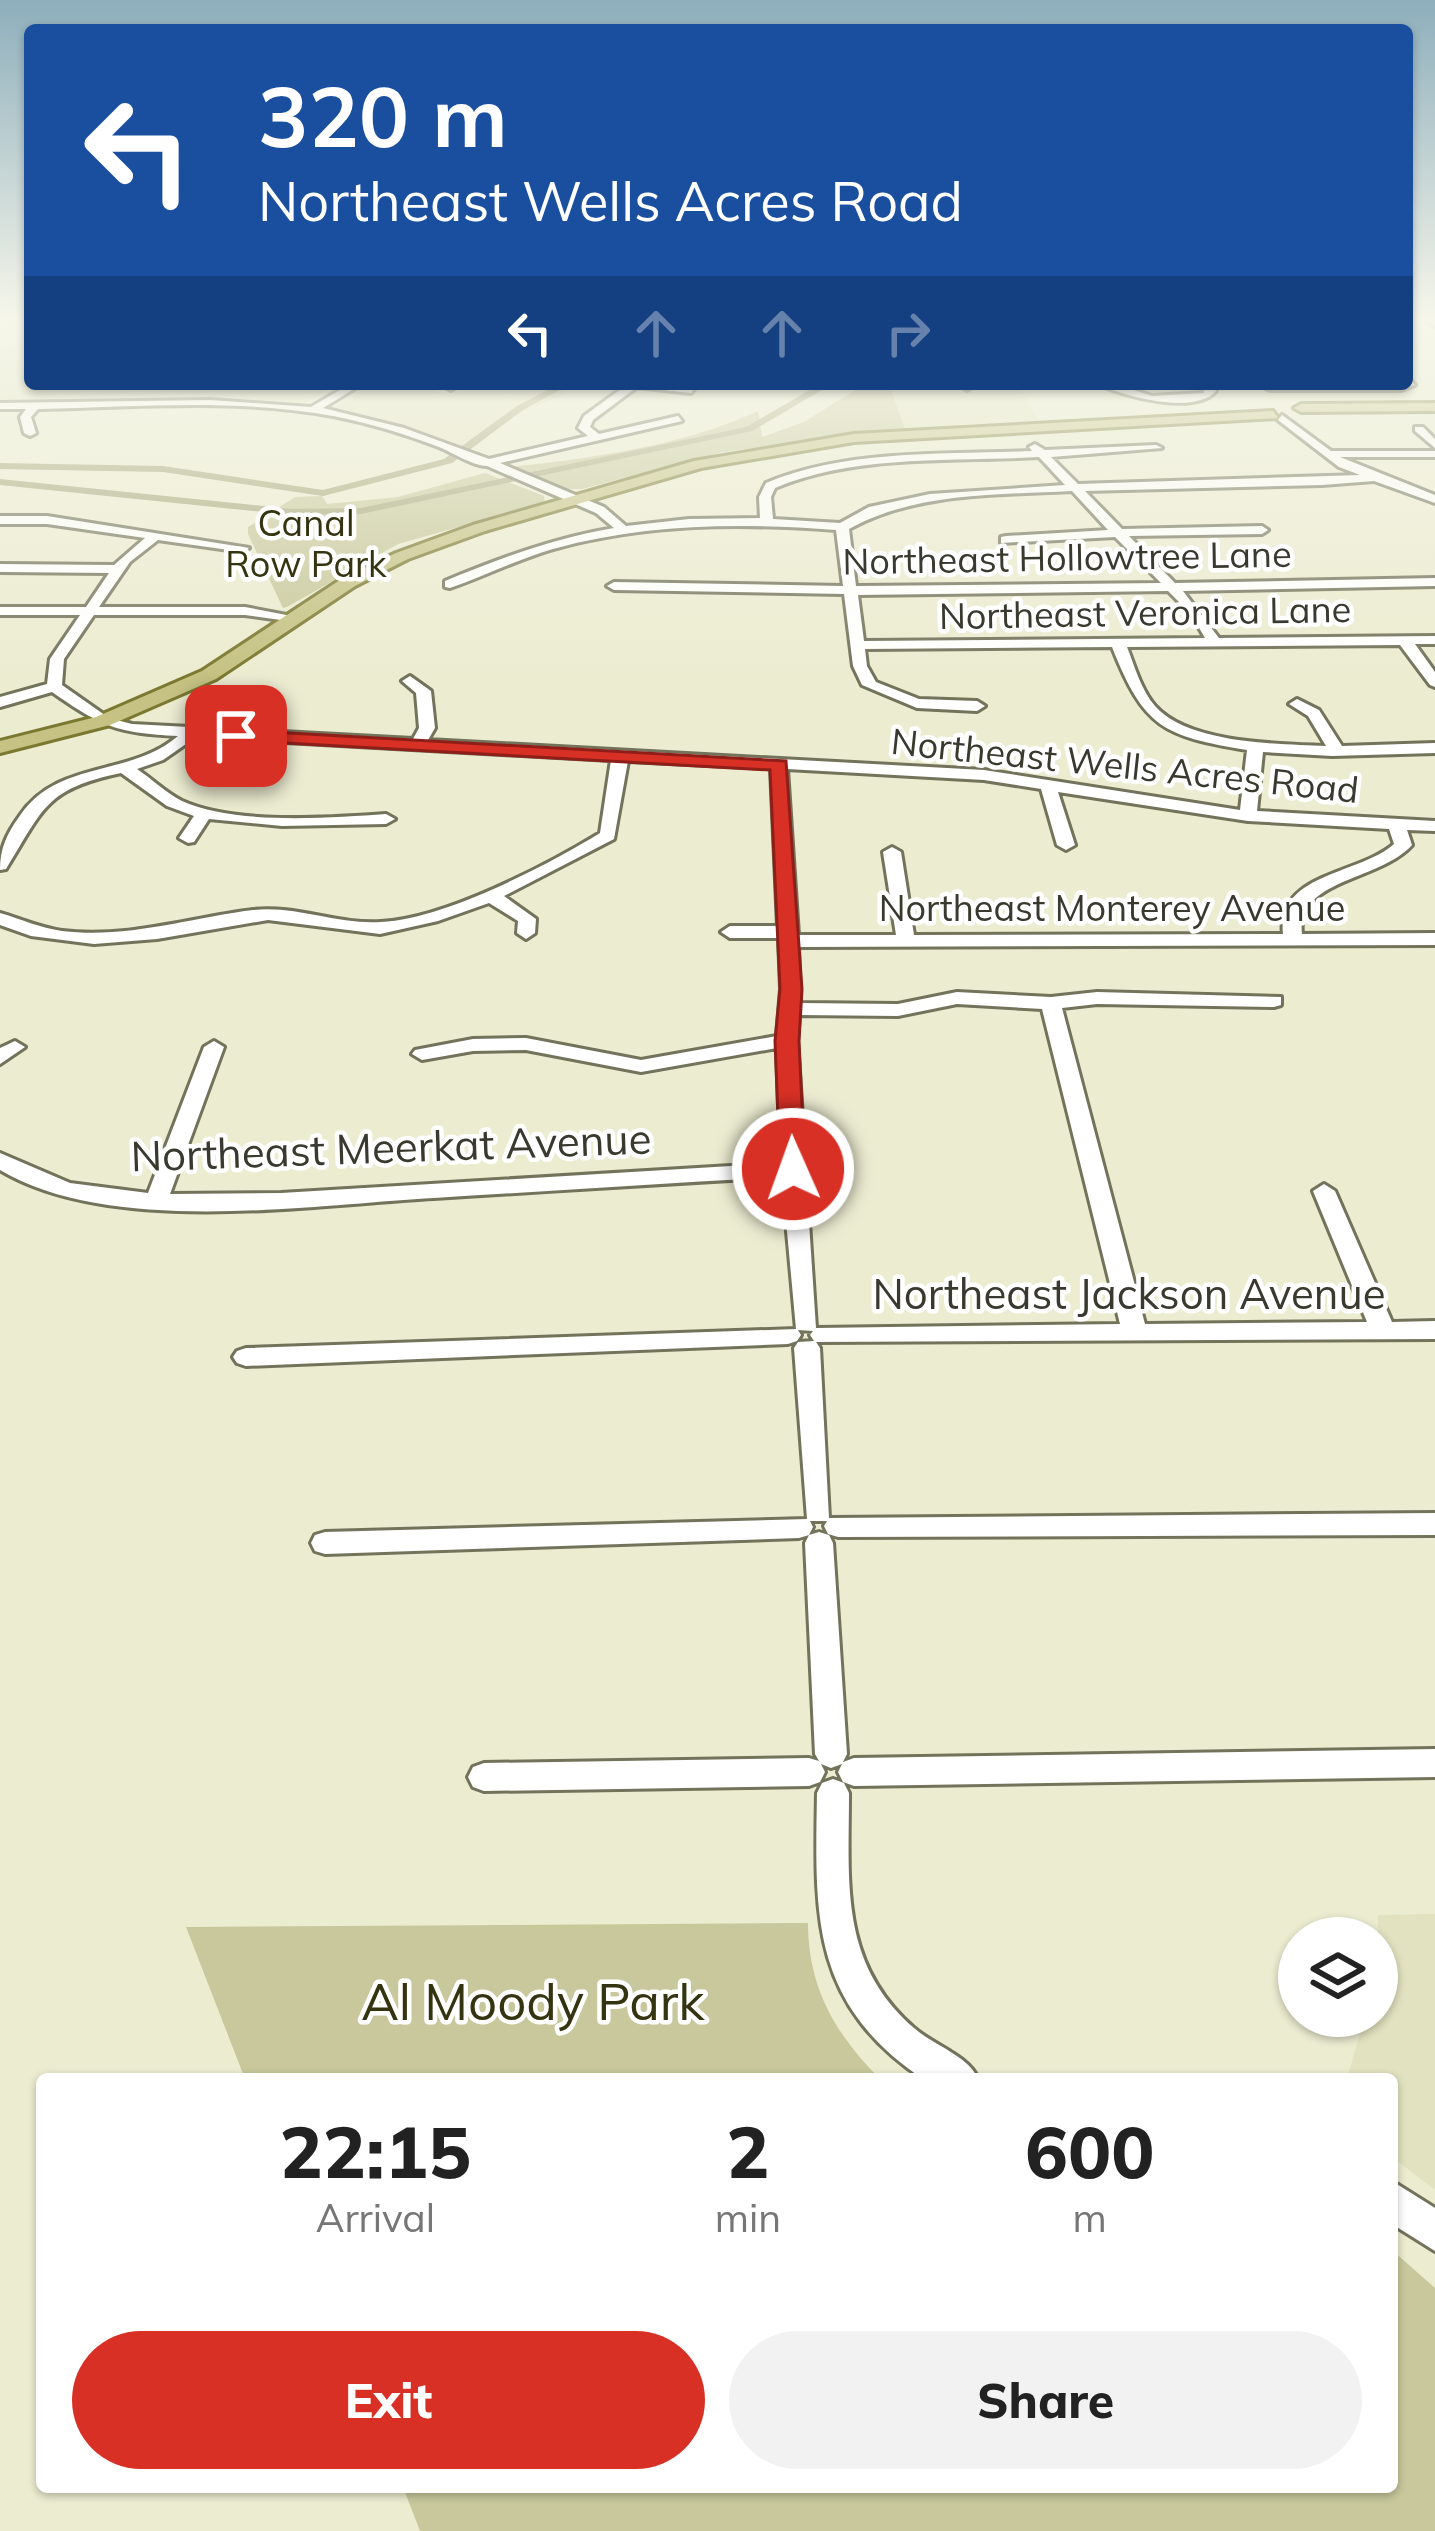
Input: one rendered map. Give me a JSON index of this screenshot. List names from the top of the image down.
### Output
{
  "streets": {
    "street": [
      "Northeast Hollowtree Lane",
      "Northeast Veronica Lane",
      "Northeast Wells Acres Road",
      "Northeast Monterey Avenue",
      "Northeast Meerkat Avenue",
      "Northeast Jackson Avenue"
    ]
  },
  "parks": ["Canal Row Park", "Al Moody Park"],
  "page": {
    "turn": ["320 m", "Northeast Wells Acres Road"],
    "eta": [
      "22:15",
      "Arrival",
      "2",
      "min",
      "600",
      "m"
    ],
    "buttons": ["Exit", "Share"]
  }
}
